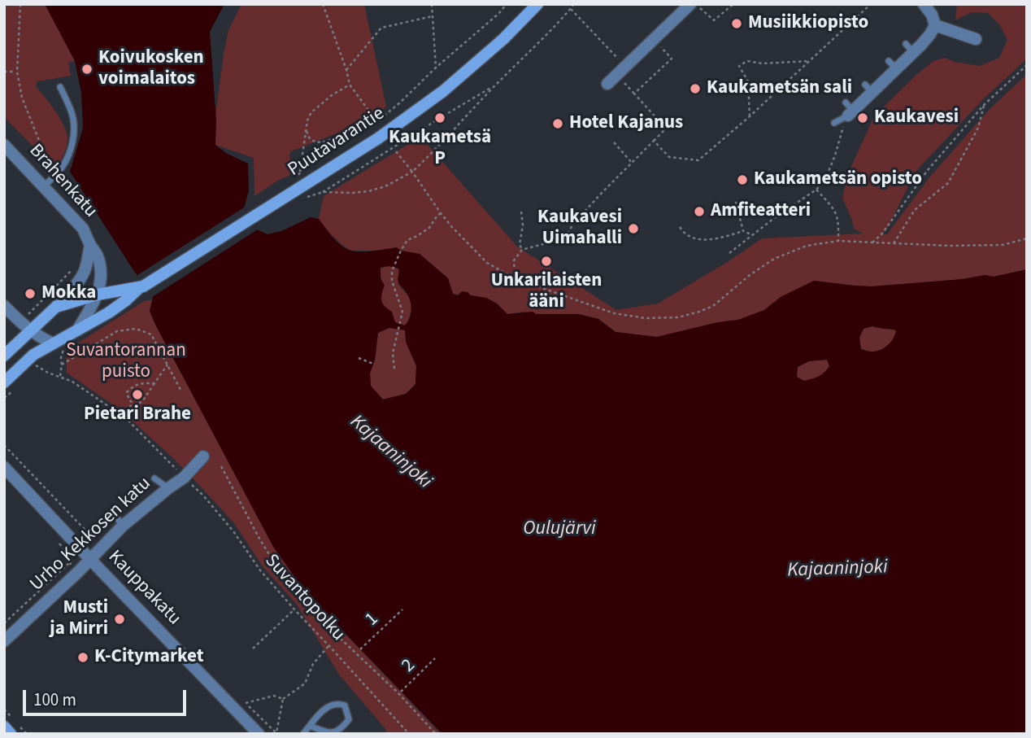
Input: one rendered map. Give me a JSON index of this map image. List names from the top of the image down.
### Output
{
  "streets": {
    "main road": ["Puutavarantie"],
    "street": ["Brahenkatu", "Urho Kekkosen katu", "Kauppakatu"],
    "path": ["Suvantopolku", "1", "2"]
  },
  "crossings": [
    ["Puutavarantie", "Brahenkatu"],
    ["Urho Kekkosen katu", "Kauppakatu"],
    ["Urho Kekkosen katu", "Suvantopolku"]
  ],
  "water": ["Kajaaninjoki", "Oulujärvi"],
  "parks": ["Suvantorannan puisto"],
  "places": [
    "Musiikkiopisto",
    "Koivukosken voimalaitos",
    "Kaukametsän sali",
    "Kaukametsä P",
    "Kaukavesi",
    "Hotel Kajanus",
    "Kaukametsän opisto",
    "Amfiteatteri",
    "Kaukavesi Uimahalli",
    "Unkarilaisten ääni",
    "Mokka",
    "Pietari Brahe",
    "Musti ja Mirri",
    "K-Citymarket"
  ],
  "scale_bar": "100 m"
}
